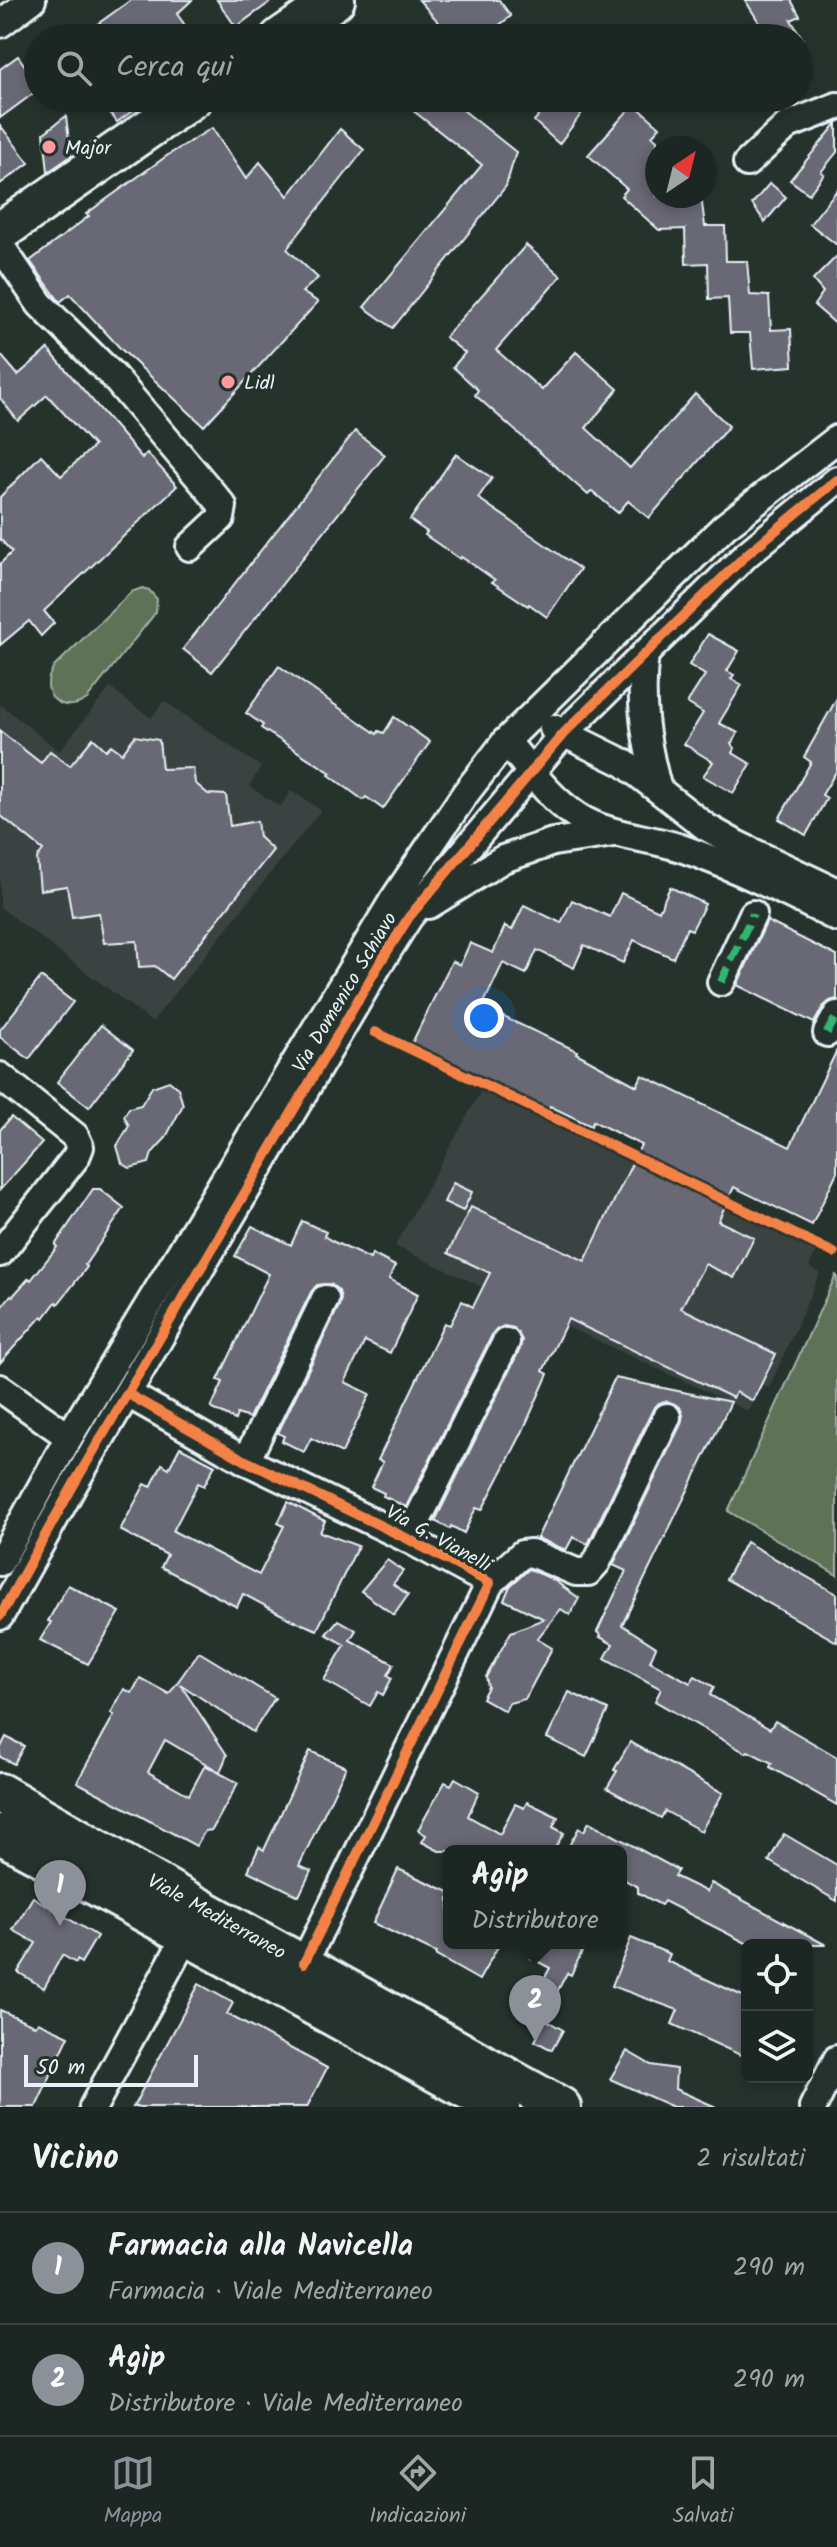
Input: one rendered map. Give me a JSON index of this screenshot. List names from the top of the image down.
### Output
{
  "streets": {
    "street": ["Via Domenico Schiavo", "Via G. Vianelli", "Viale Mediterraneo"]
  },
  "crossings": [
    ["Via Domenico Schiavo", "Via G. Vianelli"],
    ["Via G. Vianelli", "Viale Mediterraneo"]
  ],
  "places": ["Major", "Lidl"],
  "scale_bar": "50 m",
  "north": "top right",
  "page": {
    "search": "Cerca qui",
    "popup": ["Agip", "Distributore"],
    "pins": ["1", "2"],
    "scale": "50 m",
    "heading": ["Vicino", "2 risultati"],
    "list": [
      {
        "mark": "1",
        "name": "Farmacia alla Navicella",
        "note": "Farmacia · Viale Mediterraneo",
        "value": "290 m"
      },
      {
        "mark": "2",
        "name": "Agip",
        "note": "Distributore · Viale Mediterraneo",
        "value": "290 m"
      }
    ],
    "nav": ["Mappa", "Indicazioni", "Salvati"]
  }
}
